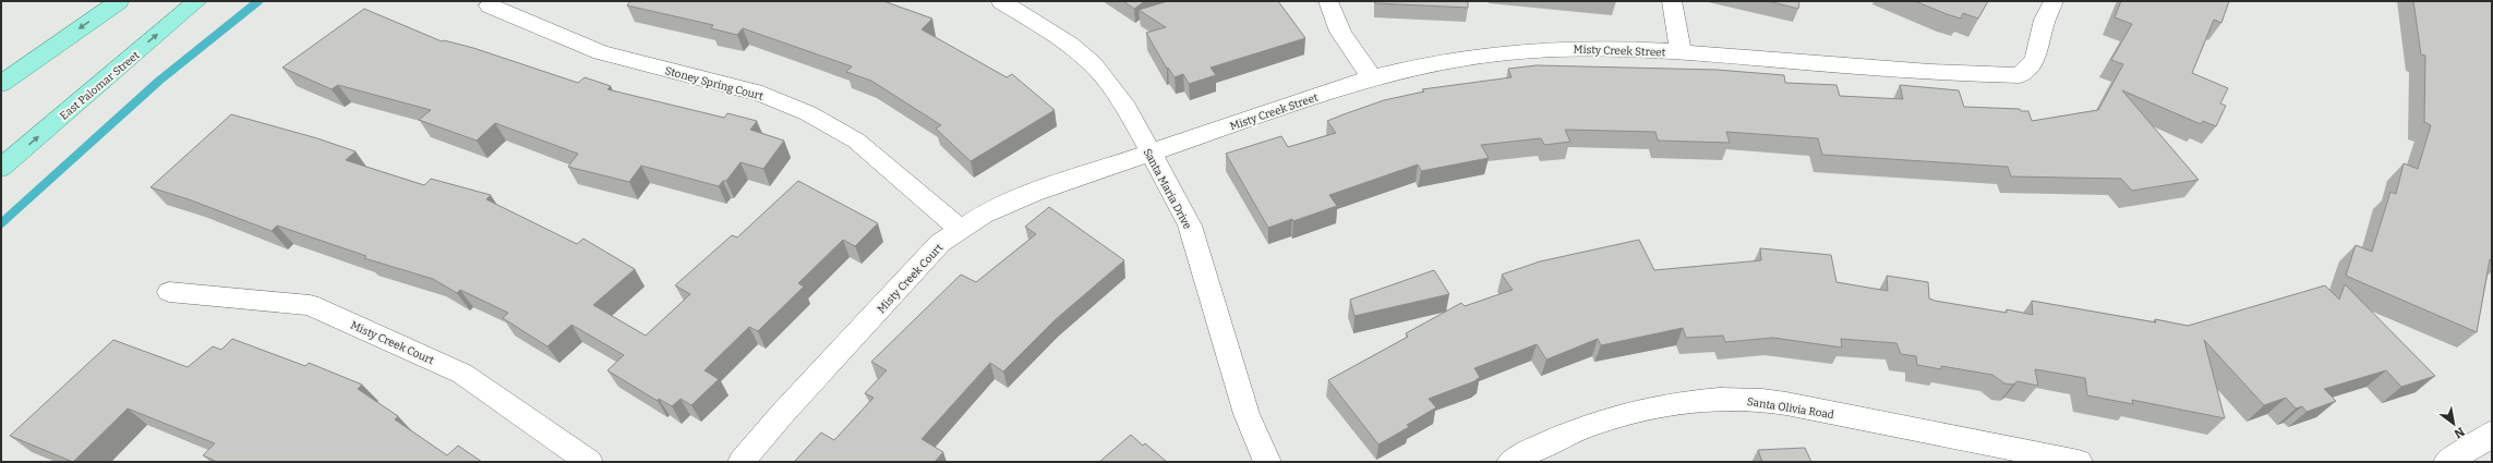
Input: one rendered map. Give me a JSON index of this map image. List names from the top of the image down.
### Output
{
  "streets": {
    "main road": ["East Palomar Street"],
    "street": [
      "Misty Creek Street",
      "Stoney Spring Court",
      "Santa Maria Drive",
      "Misty Creek Court",
      "Santa Olivia Road"
    ]
  },
  "crossings": [
    ["Misty Creek Street", "Santa Maria Drive"],
    ["Misty Creek Street", "Misty Creek Court"],
    ["Stoney Spring Court", "Misty Creek Court"],
    ["Santa Maria Drive", "Misty Creek Court"]
  ],
  "north": "bottom right"
}
